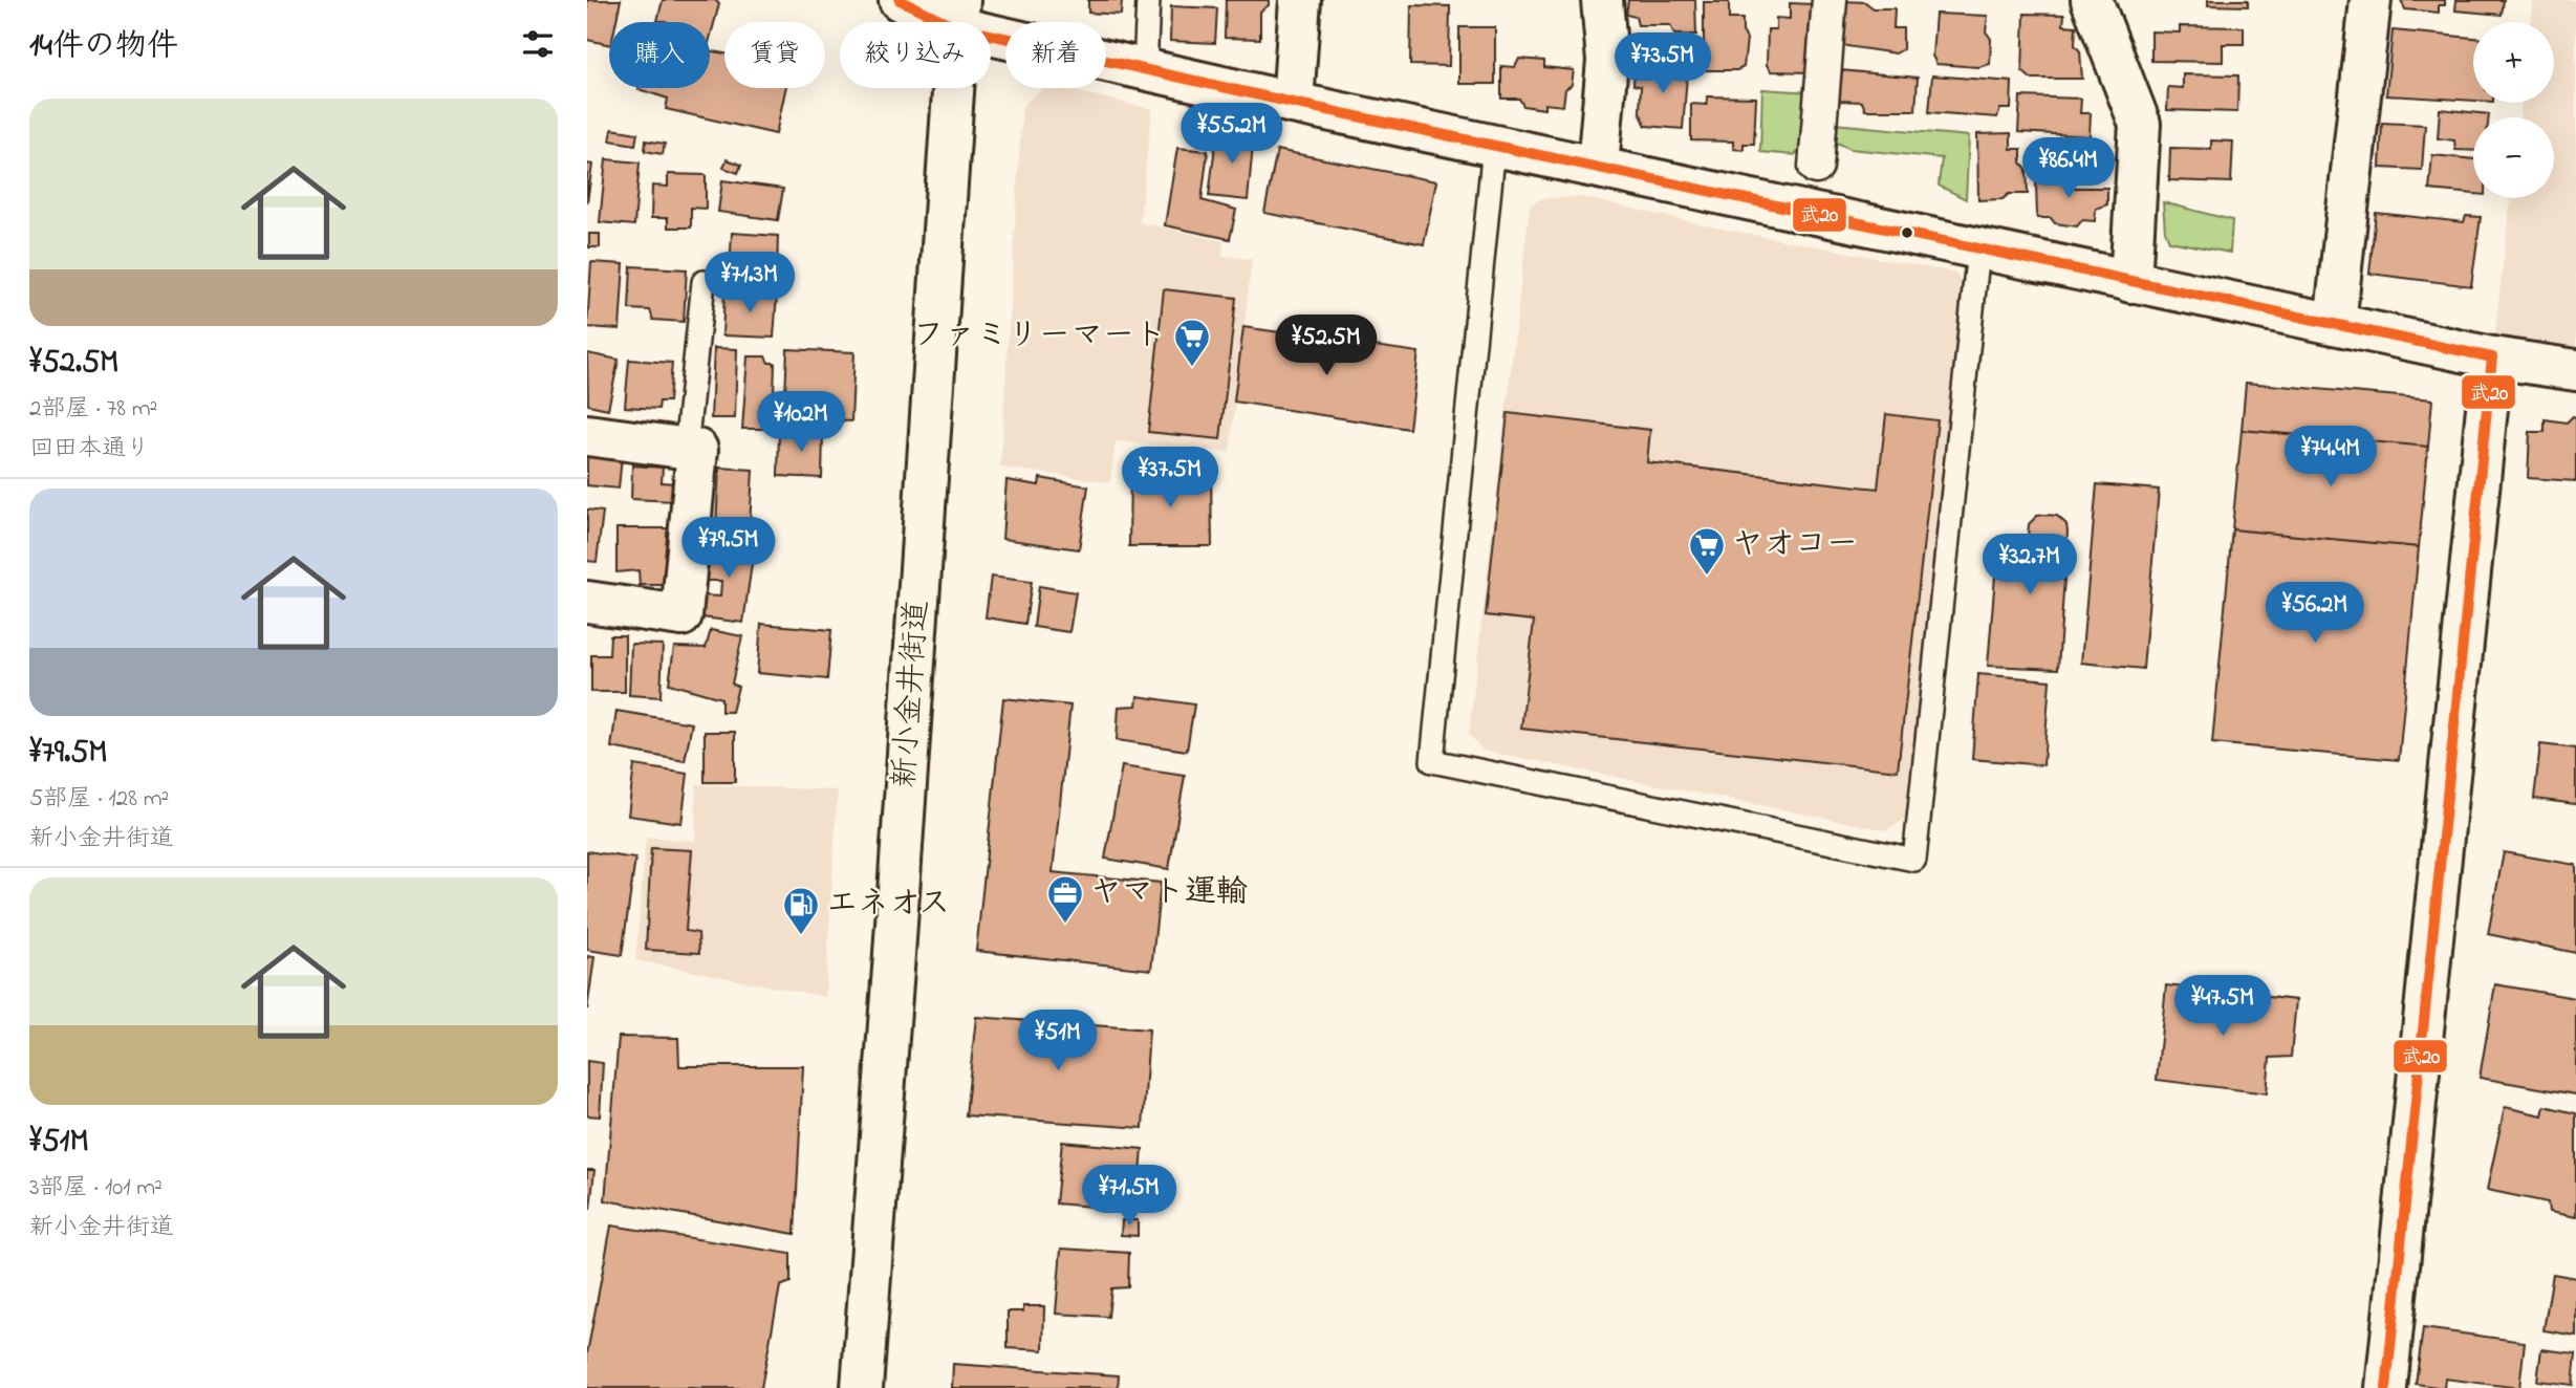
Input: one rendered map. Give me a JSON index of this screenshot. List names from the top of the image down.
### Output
{
  "streets": {
    "street": ["新小金井街道"]
  },
  "places": {
    "supermarket": ["ファミリーマート", "ヤオコー"],
    "office": ["ヤマト運輸"],
    "fuel station": ["エネオス"]
  },
  "lines": ["transit line 武20"],
  "page": {
    "heading": "14件の物件",
    "map_buttons": ["+", "−"],
    "chip": [
      "購入",
      "賃貸",
      "絞り込み",
      "新着"
    ],
    "price": [
      "¥73.5M",
      "¥55.2M",
      "¥86.4M",
      "¥71.3M",
      "¥52.5M",
      "¥102M",
      "¥74.4M",
      "¥37.5M",
      "¥79.5M",
      "¥32.7M",
      "¥56.2M",
      "¥47.5M",
      "¥51M",
      "¥71.5M"
    ],
    "list": [
      {
        "name": "¥52.5M",
        "note": "2部屋 · 78 m² · 回田本通り"
      },
      {
        "name": "¥79.5M",
        "note": "5部屋 · 128 m² · 新小金井街道"
      },
      {
        "name": "¥51M",
        "note": "3部屋 · 101 m² · 新小金井街道"
      }
    ]
  }
}
